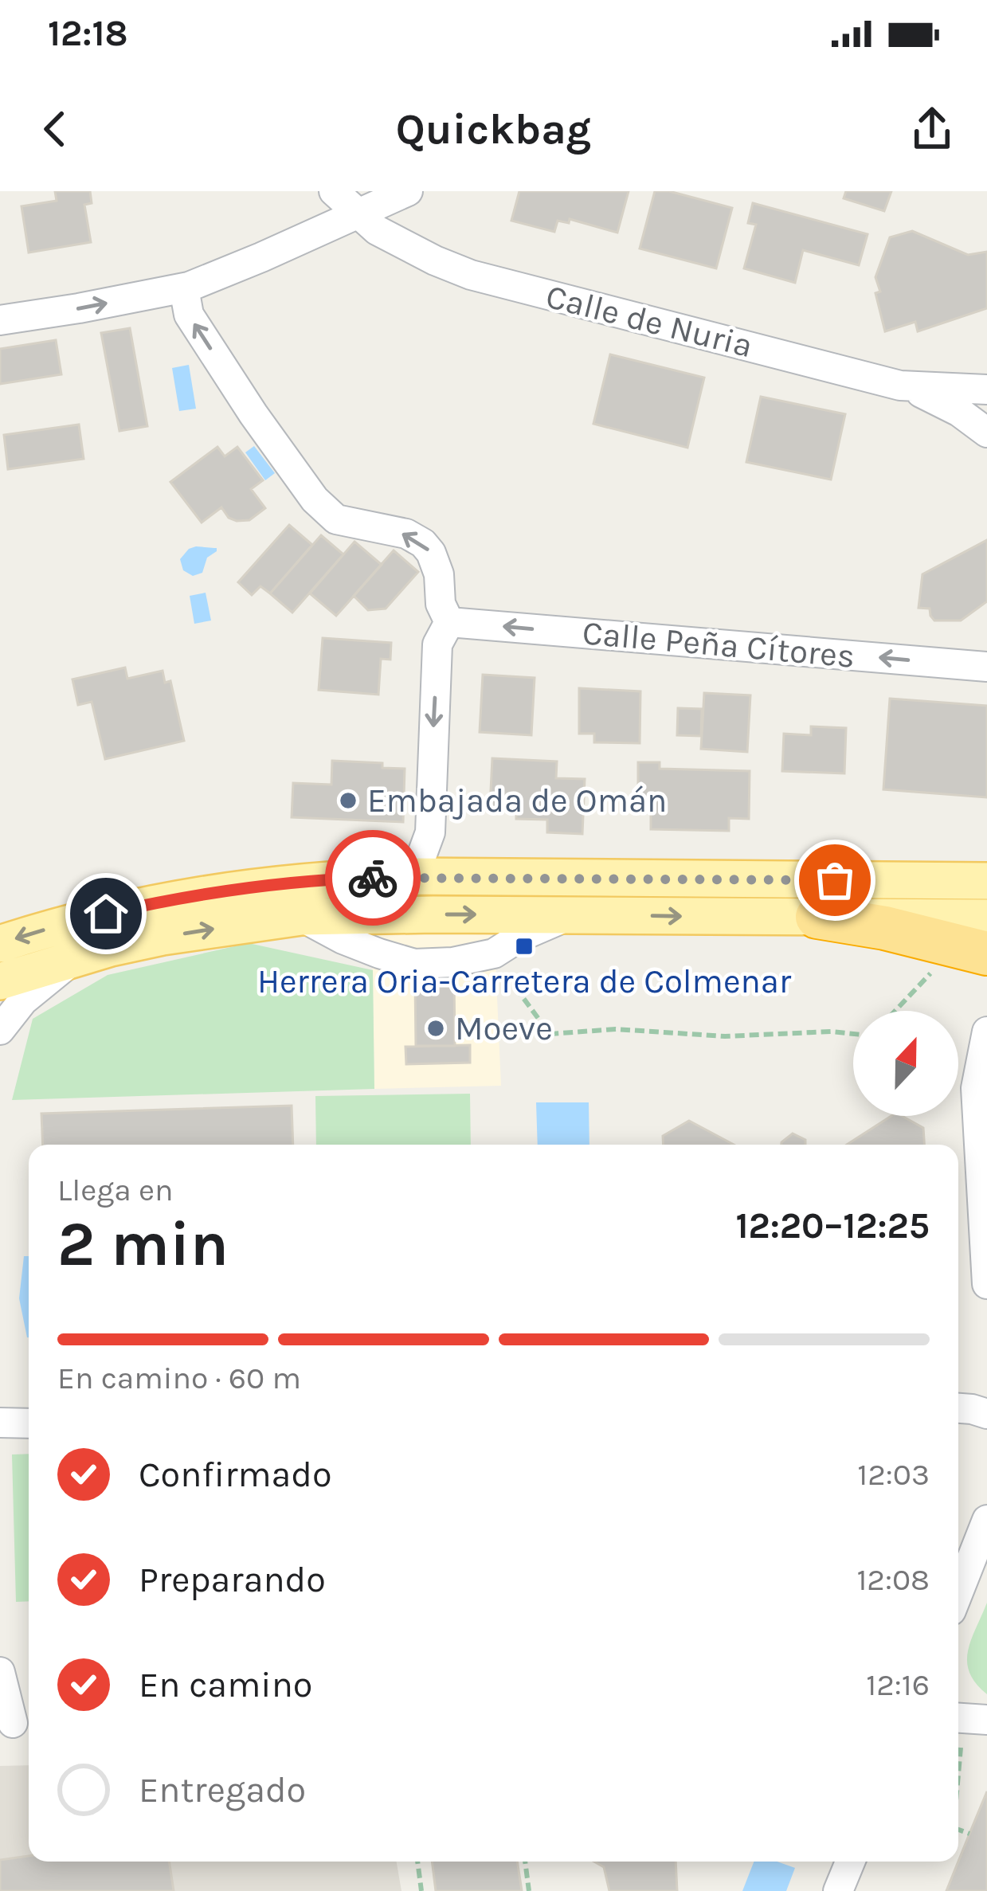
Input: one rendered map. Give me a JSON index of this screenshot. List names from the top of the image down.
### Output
{
  "streets": {
    "street": ["Calle de Nuria", "Calle Peña Cítores"]
  },
  "one_way": ["Calle Peña Cítores"],
  "places": {
    "other": ["Embajada de Omán", "Moeve"],
    "transit": ["Herrera Oria-Carretera de Colmenar"]
  },
  "north": "top",
  "page": {
    "status": "12:18",
    "header": "Quickbag",
    "heading": ["2 min", "Llega en", "12:20–12:25"],
    "bar": "En camino · 60 m",
    "list": [
      ["Confirmado", "12:03"],
      ["Preparando", "12:08"],
      ["En camino", "12:16"],
      "Entregado"
    ]
  }
}
